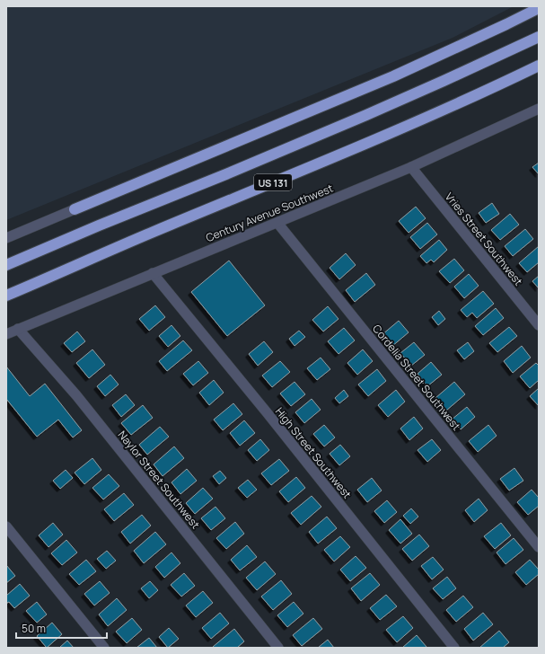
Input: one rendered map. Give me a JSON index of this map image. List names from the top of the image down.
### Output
{
  "streets": {
    "highway": ["US 131"],
    "street": [
      "Century Avenue Southwest",
      "Vries Street Southwest",
      "Cordelia Street Southwest",
      "High Street Southwest",
      "Naylor Street Southwest"
    ]
  },
  "crossings": [
    ["Century Avenue Southwest", "Vries Street Southwest"],
    ["Century Avenue Southwest", "Cordelia Street Southwest"],
    ["Century Avenue Southwest", "High Street Southwest"],
    ["Century Avenue Southwest", "Naylor Street Southwest"]
  ],
  "scale_bar": "50 m"
}
